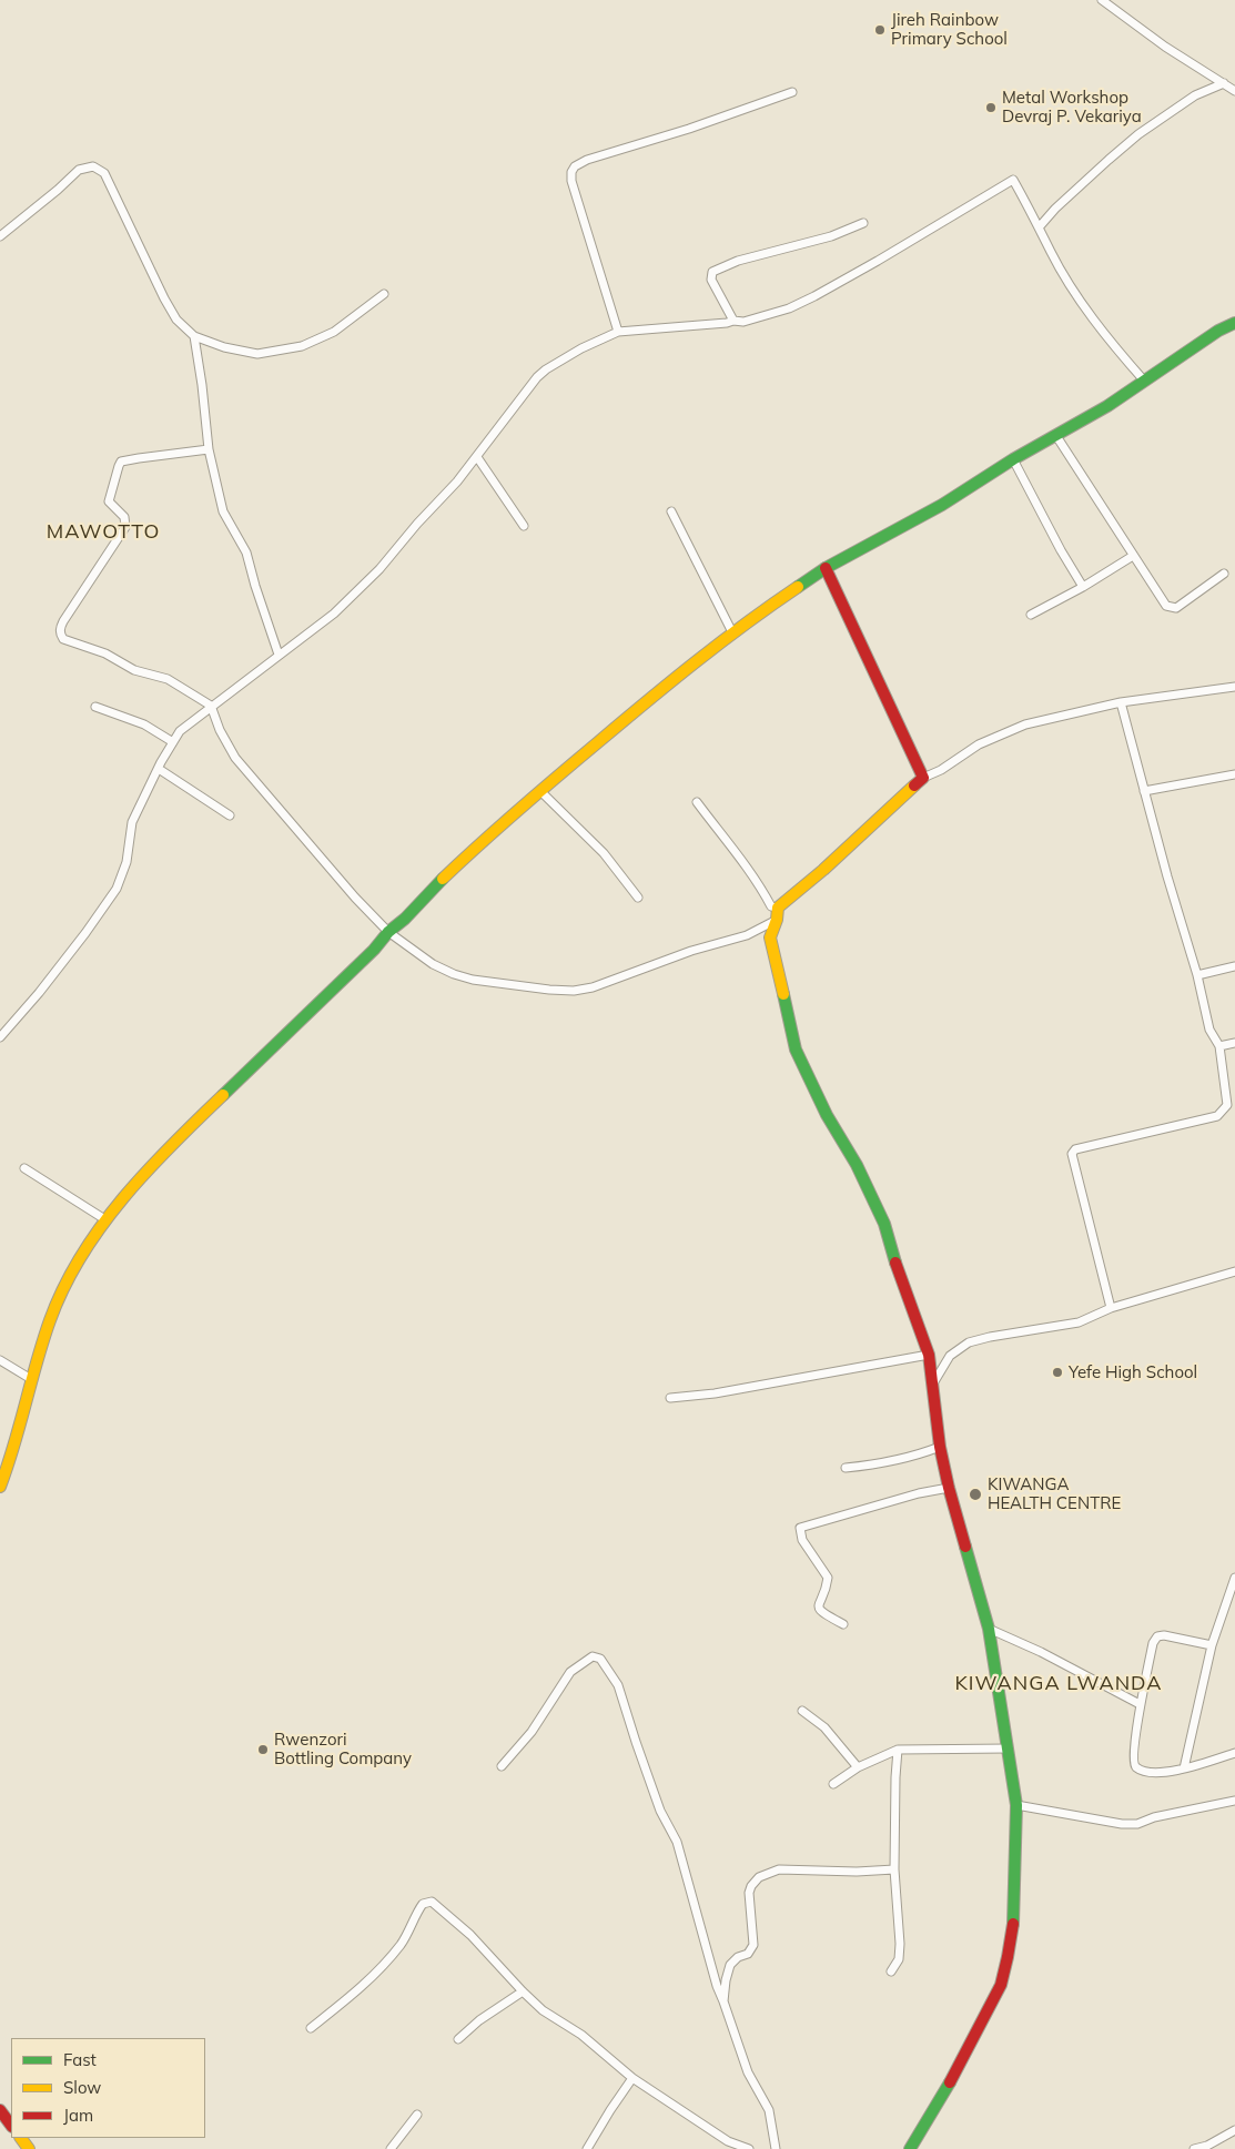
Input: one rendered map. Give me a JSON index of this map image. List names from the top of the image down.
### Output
{
  "districts": ["MAWOTTO", "KIWANGA LWANDA"],
  "places": [
    "Jireh Rainbow Primary School",
    "Metal Workshop Devraj P. Vekariya",
    "Yefe High School",
    "KIWANGA HEALTH CENTRE",
    "Rwenzori Bottling Company"
  ],
  "legend": ["Fast", "Slow", "Jam"]
}
